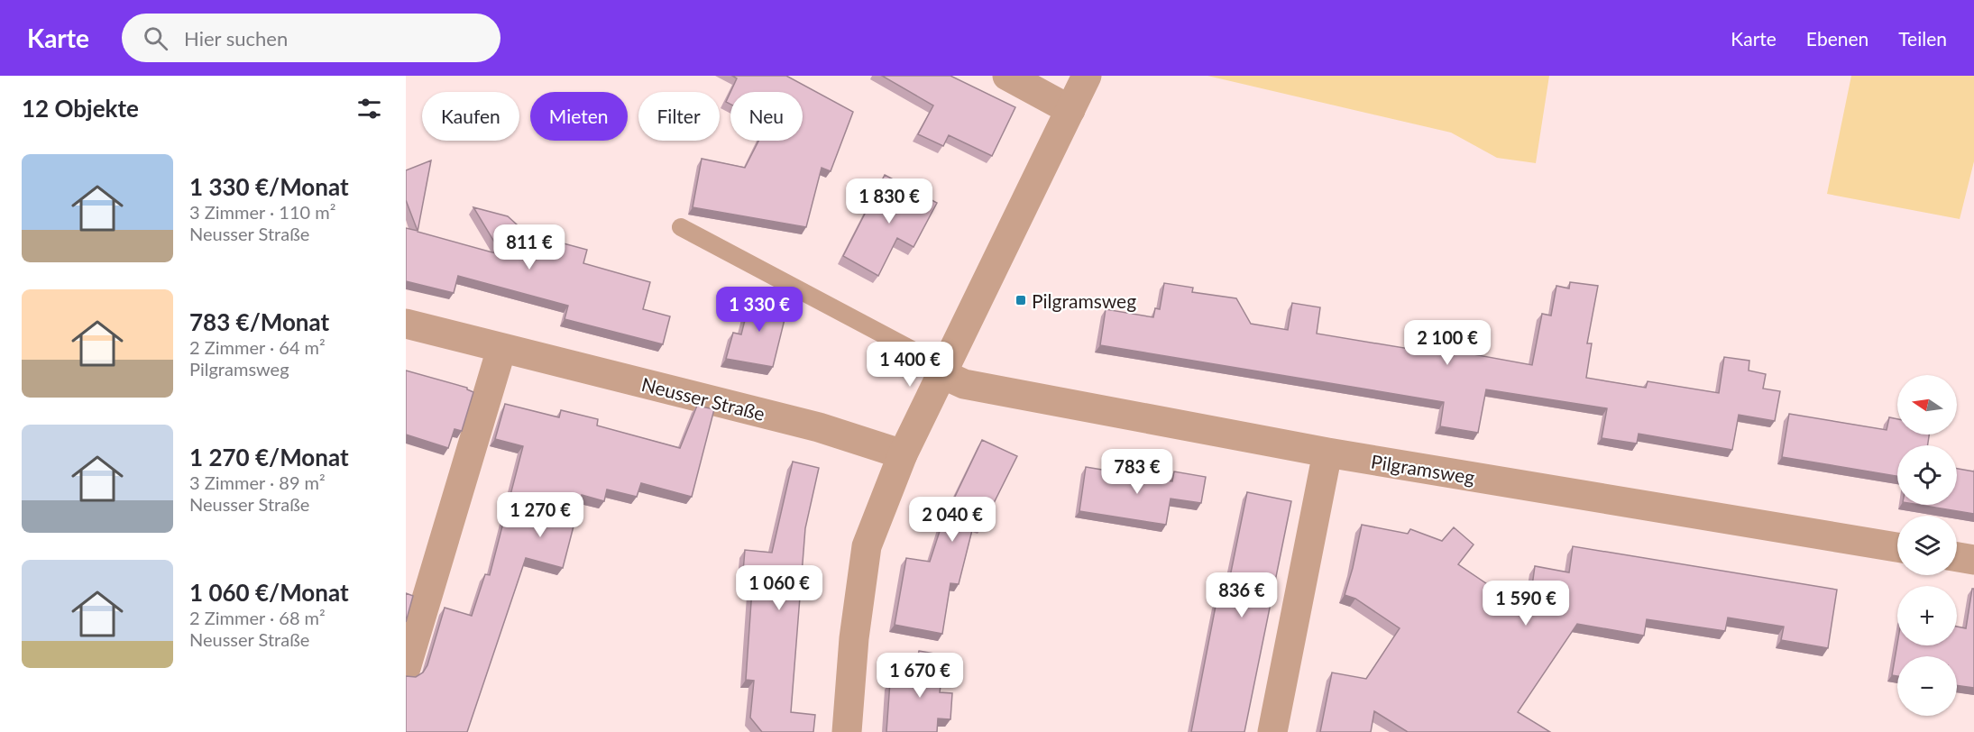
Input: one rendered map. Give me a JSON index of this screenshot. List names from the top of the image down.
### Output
{
  "streets": {
    "street": ["Neusser Straße", "Pilgramsweg"]
  },
  "places": {
    "transit": ["Pilgramsweg"]
  },
  "north": "left",
  "page": {
    "header": "Karte",
    "search": "Hier suchen",
    "nav": ["Karte", "Ebenen", "Teilen"],
    "heading": "12 Objekte",
    "chip": [
      "Kaufen",
      "Mieten",
      "Filter",
      "Neu"
    ],
    "list": [
      {
        "name": "1 330 €/Monat",
        "note": "3 Zimmer · 110 m² · Neusser Straße"
      },
      {
        "name": "783 €/Monat",
        "note": "2 Zimmer · 64 m² · Pilgramsweg"
      },
      {
        "name": "1 270 €/Monat",
        "note": "3 Zimmer · 89 m² · Neusser Straße"
      },
      {
        "name": "1 060 €/Monat",
        "note": "2 Zimmer · 68 m² · Neusser Straße"
      }
    ],
    "price": [
      "1 830 €",
      "811 €",
      "1 330 €",
      "2 100 €",
      "1 400 €",
      "783 €",
      "1 270 €",
      "2 040 €",
      "1 060 €",
      "836 €",
      "1 590 €",
      "1 670 €"
    ],
    "map_buttons": ["+", "−"]
  }
}
